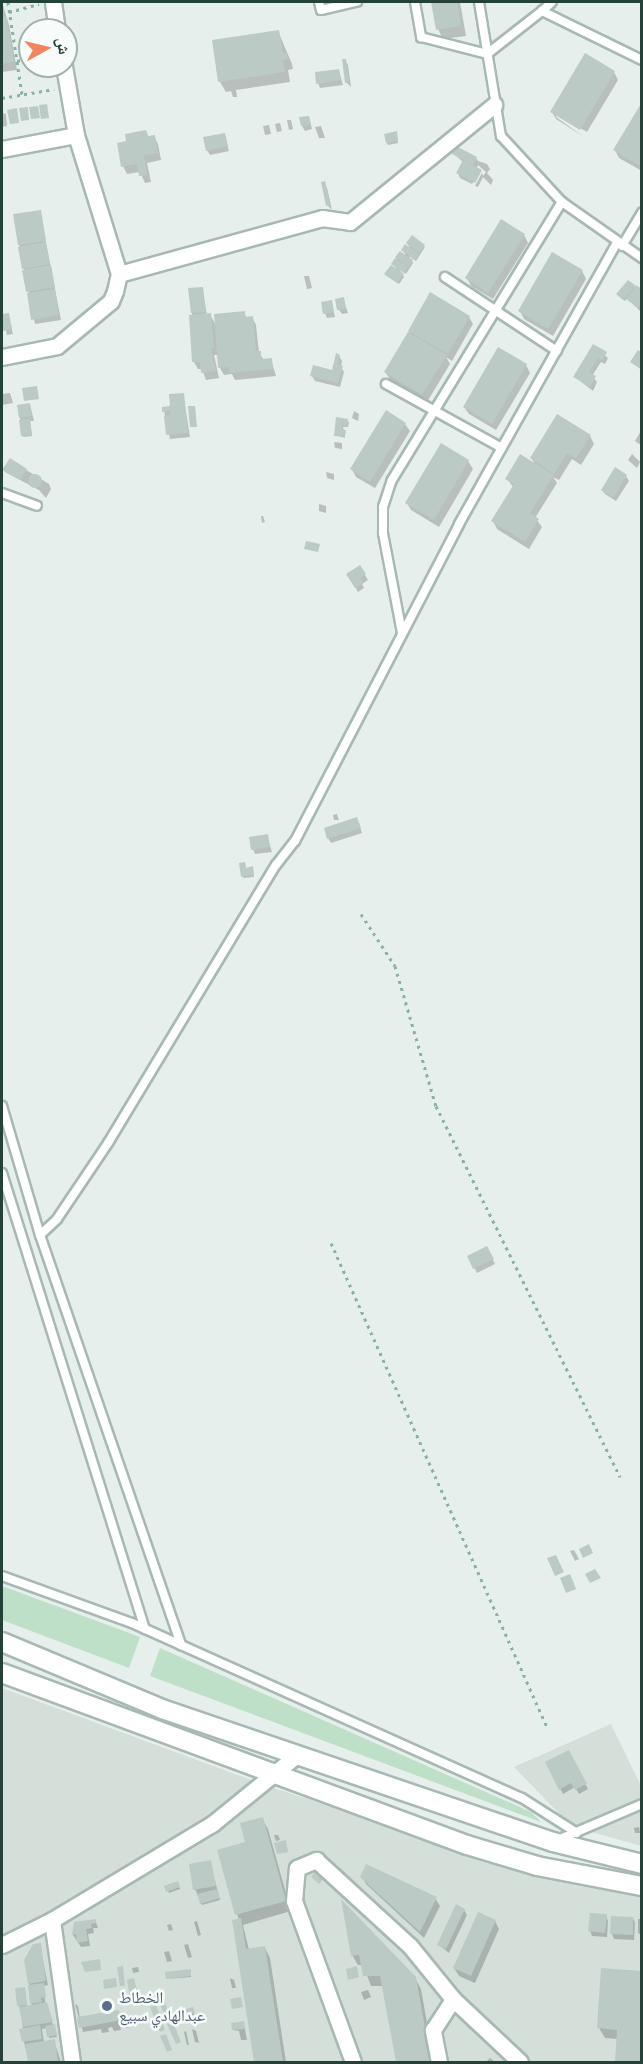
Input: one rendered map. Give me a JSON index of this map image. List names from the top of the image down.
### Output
{
  "places": ["الخطاط عبدالهادي سبيع"],
  "north": "right"
}
